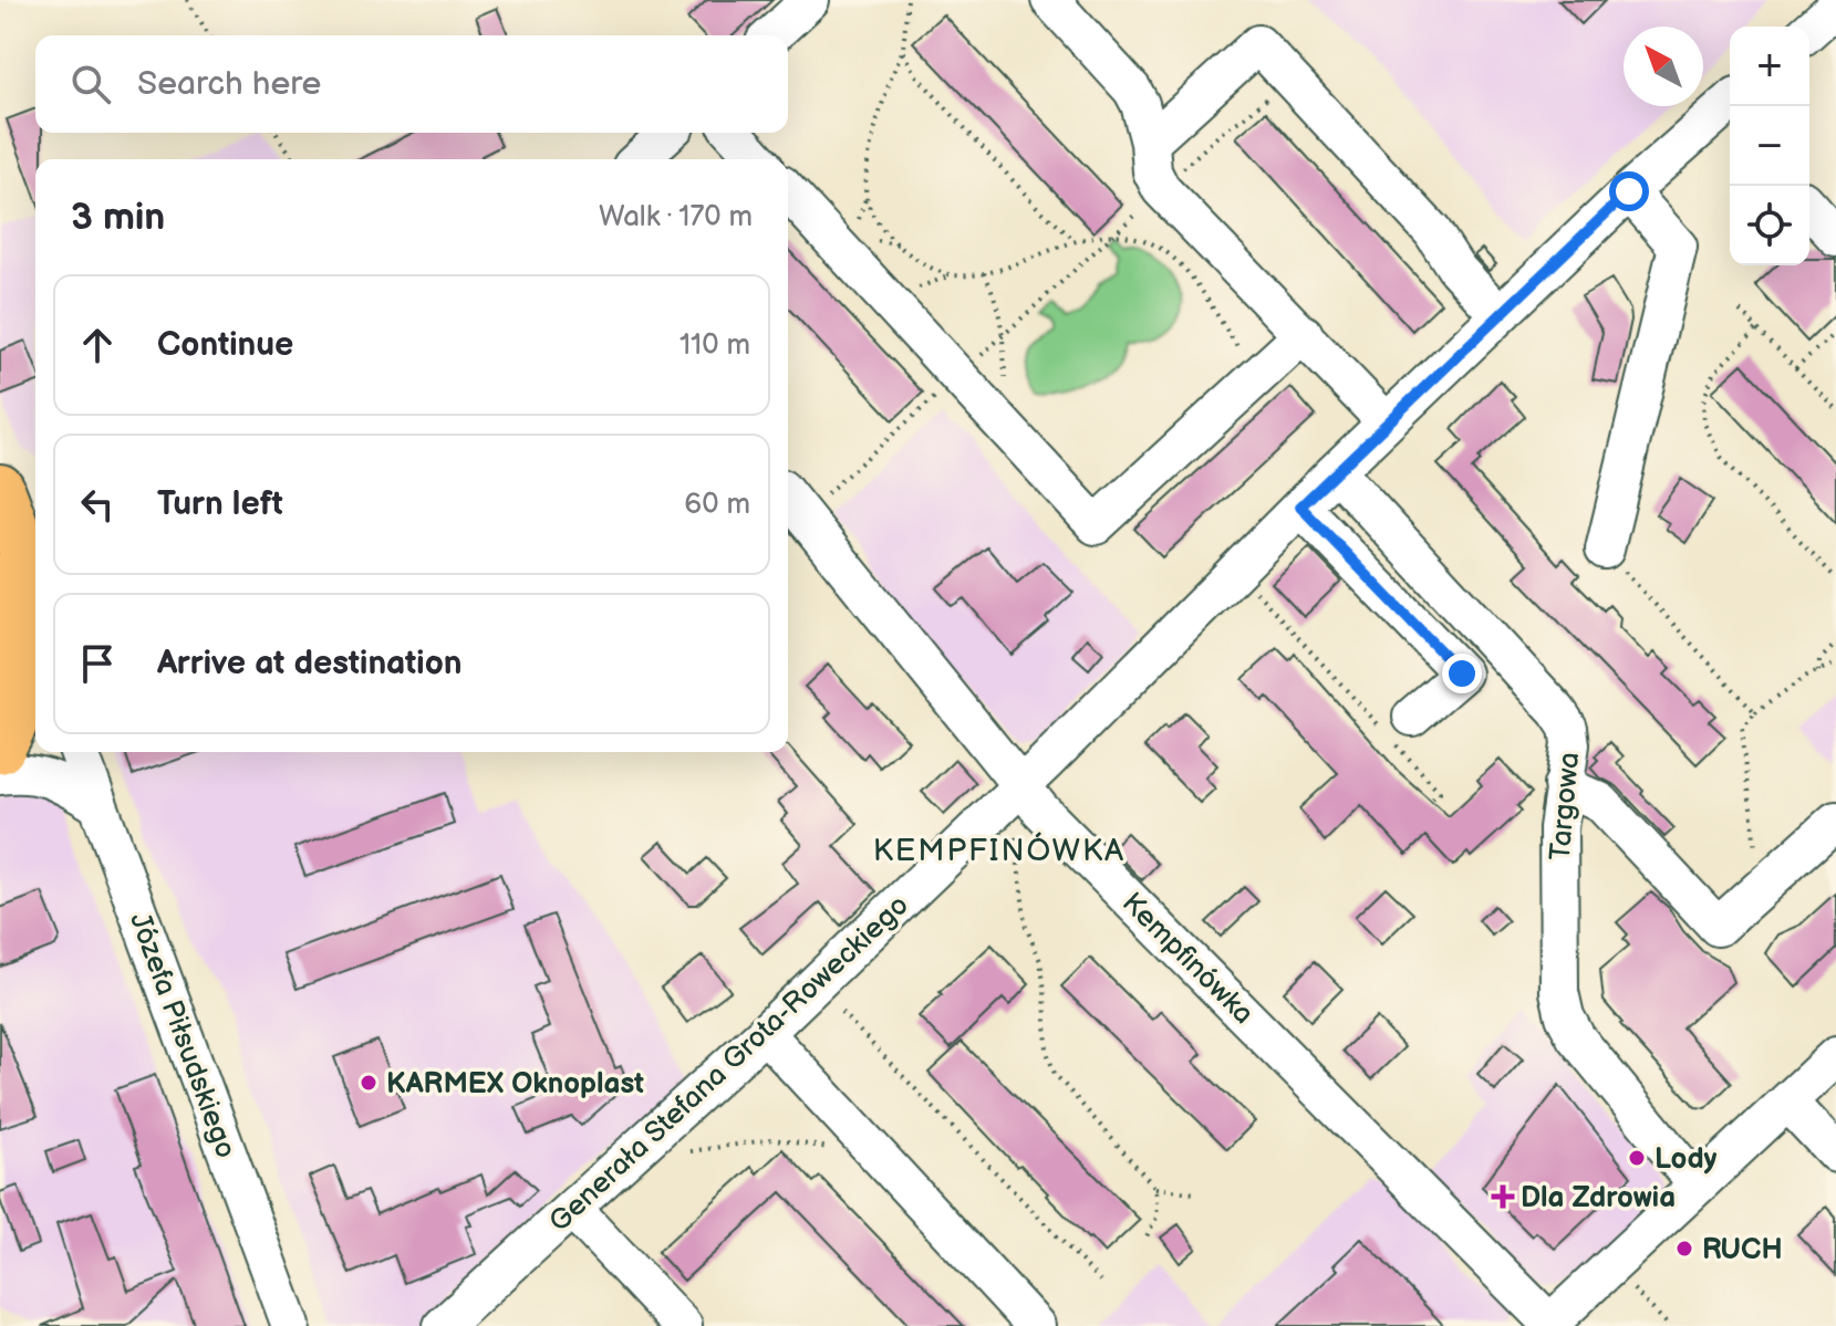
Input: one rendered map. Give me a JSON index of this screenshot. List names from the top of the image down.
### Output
{
  "streets": {
    "street": [
      "Targowa",
      "Kempfinówka",
      "Józefa Piłsudskiego",
      "Generała Stefana Grota-Roweckiego"
    ]
  },
  "crossings": [
    ["Targowa", "Generała Stefana Grota-Roweckiego"],
    ["Kempfinówka", "Generała Stefana Grota-Roweckiego"]
  ],
  "districts": ["KEMPFINÓWKA"],
  "places": {
    "other": ["KARMEX Oknoplast", "Lody", "RUCH"],
    "health": ["Dla Zdrowia"]
  },
  "north": "top left",
  "page": {
    "map_buttons": ["+", "−"],
    "search": "Search here",
    "heading": ["3 min", "Walk · 170 m"],
    "list": [
      ["Continue", "110 m"],
      ["Turn left", "60 m"],
      "Arrive at destination"
    ]
  }
}
